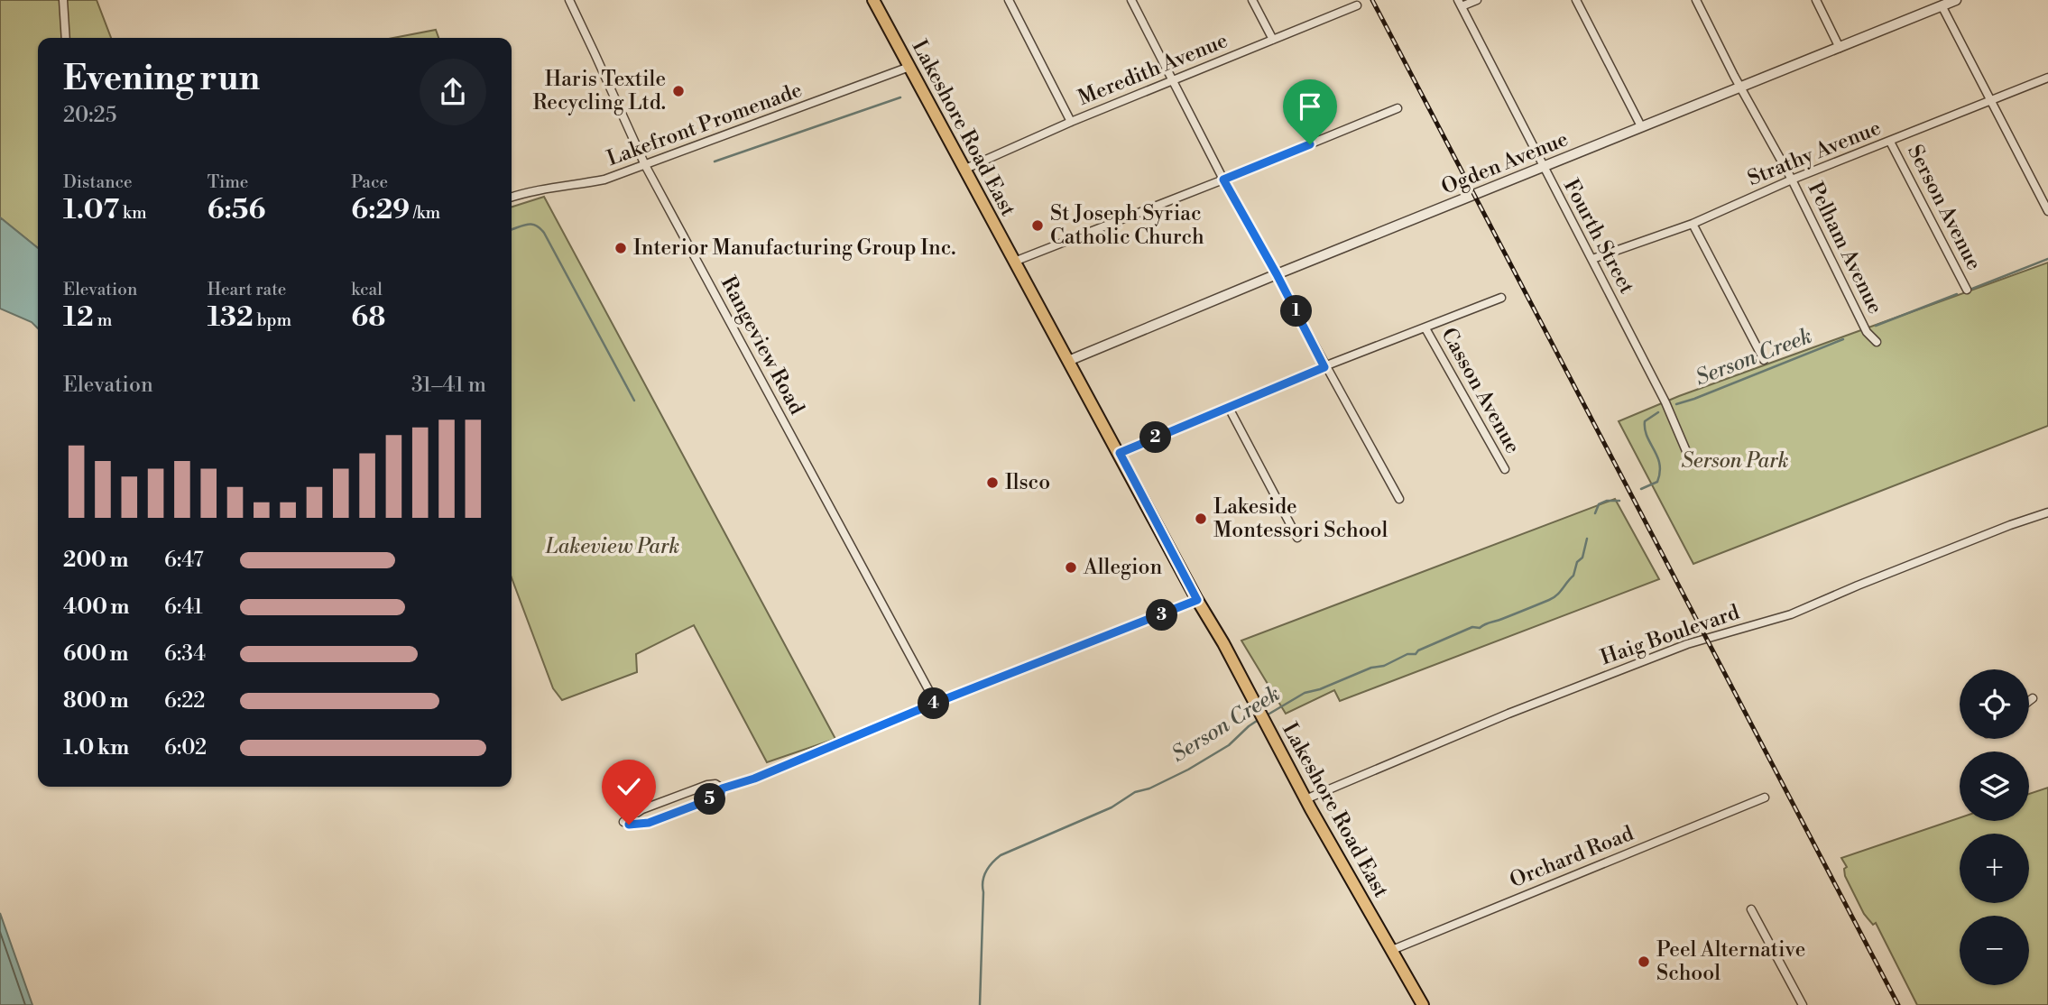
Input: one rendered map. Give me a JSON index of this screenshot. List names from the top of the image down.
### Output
{
  "streets": {
    "main road": ["Lakeshore Road East"],
    "street": [
      "Meredith Avenue",
      "Lakefront Promenade",
      "Strathy Avenue",
      "Ogden Avenue",
      "Serson Avenue",
      "Fourth Street",
      "Pelham Avenue",
      "Rangeview Road",
      "Casson Avenue",
      "Haig Boulevard",
      "Orchard Road"
    ]
  },
  "crossings": [
    ["Meredith Avenue", "Lakeshore Road East"],
    ["Lakefront Promenade", "Lakeshore Road East"],
    ["Lakefront Promenade", "Rangeview Road"],
    ["Lakeshore Road East", "Ogden Avenue"],
    ["Lakeshore Road East", "Haig Boulevard"],
    ["Lakeshore Road East", "Orchard Road"],
    ["Strathy Avenue", "Serson Avenue"],
    ["Strathy Avenue", "Fourth Street"],
    ["Strathy Avenue", "Pelham Avenue"],
    ["Ogden Avenue", "Fourth Street"],
    ["Ogden Avenue", "Pelham Avenue"]
  ],
  "water": ["Serson Creek"],
  "parks": ["Serson Park", "Lakeview Park"],
  "places": [
    "Haris Textile Recycling Ltd.",
    "St Joseph Syriac Catholic Church",
    "Interior Manufacturing Group Inc.",
    "Ilsco",
    "Lakeside Montessori School",
    "Allegion",
    "Peel Alternative School"
  ],
  "page": {
    "heading": ["Evening run", "20:25"],
    "stats": [
      ["Distance", "1.07 km"],
      ["Time", "6:56"],
      ["Pace", "6:29 /km"],
      ["Elevation", "12 m"],
      ["Heart rate", "132 bpm"],
      ["kcal", "68"]
    ],
    "pins": [
      "1",
      "2",
      "3",
      "4",
      "5"
    ],
    "chart": ["Elevation", "31–41 m"],
    "list": [
      {
        "name": "200 m",
        "note": "6:47"
      },
      {
        "name": "400 m",
        "note": "6:41"
      },
      {
        "name": "600 m",
        "note": "6:34"
      },
      {
        "name": "800 m",
        "note": "6:22"
      },
      {
        "name": "1.0 km",
        "note": "6:02"
      }
    ],
    "map_buttons": ["+", "−"]
  }
}
